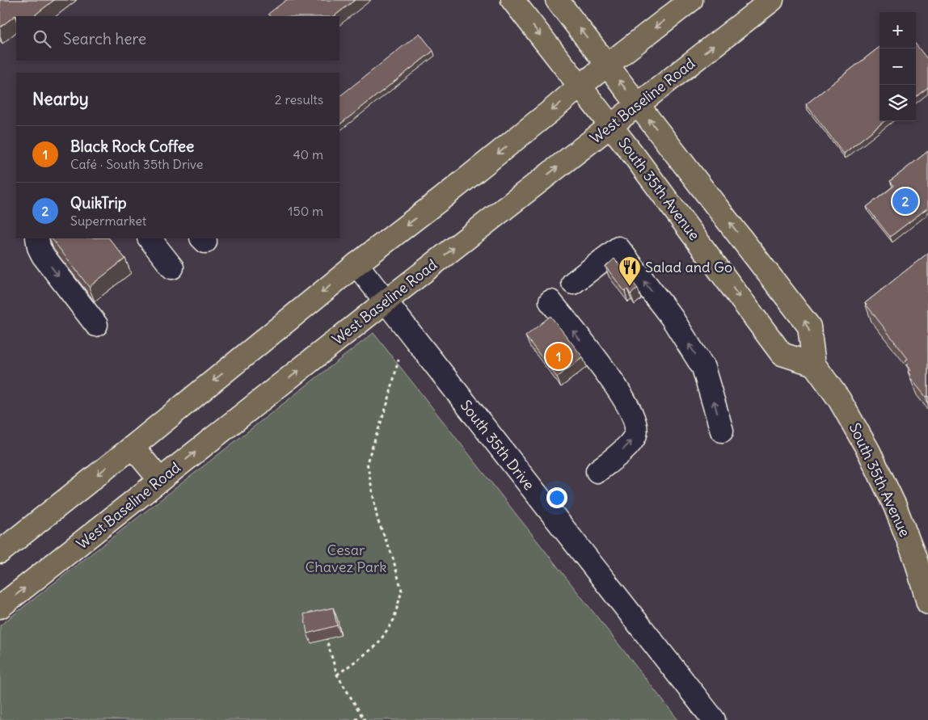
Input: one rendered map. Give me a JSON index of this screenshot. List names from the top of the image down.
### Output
{
  "streets": {
    "main road": ["West Baseline Road", "South 35th Avenue"],
    "street": ["South 35th Drive"]
  },
  "crossings": [
    ["West Baseline Road", "South 35th Avenue"],
    ["West Baseline Road", "South 35th Drive"]
  ],
  "parks": ["Cesar Chavez Park"],
  "places": {
    "restaurant": ["Salad and Go"]
  },
  "page": {
    "map_buttons": ["+", "−"],
    "search": "Search here",
    "heading": ["Nearby", "2 results"],
    "list": [
      {
        "mark": "1",
        "name": "Black Rock Coffee",
        "note": "Café · South 35th Drive",
        "value": "40 m"
      },
      {
        "mark": "2",
        "name": "QuikTrip",
        "note": "Supermarket",
        "value": "150 m"
      }
    ],
    "pins": ["2", "1"]
  }
}
